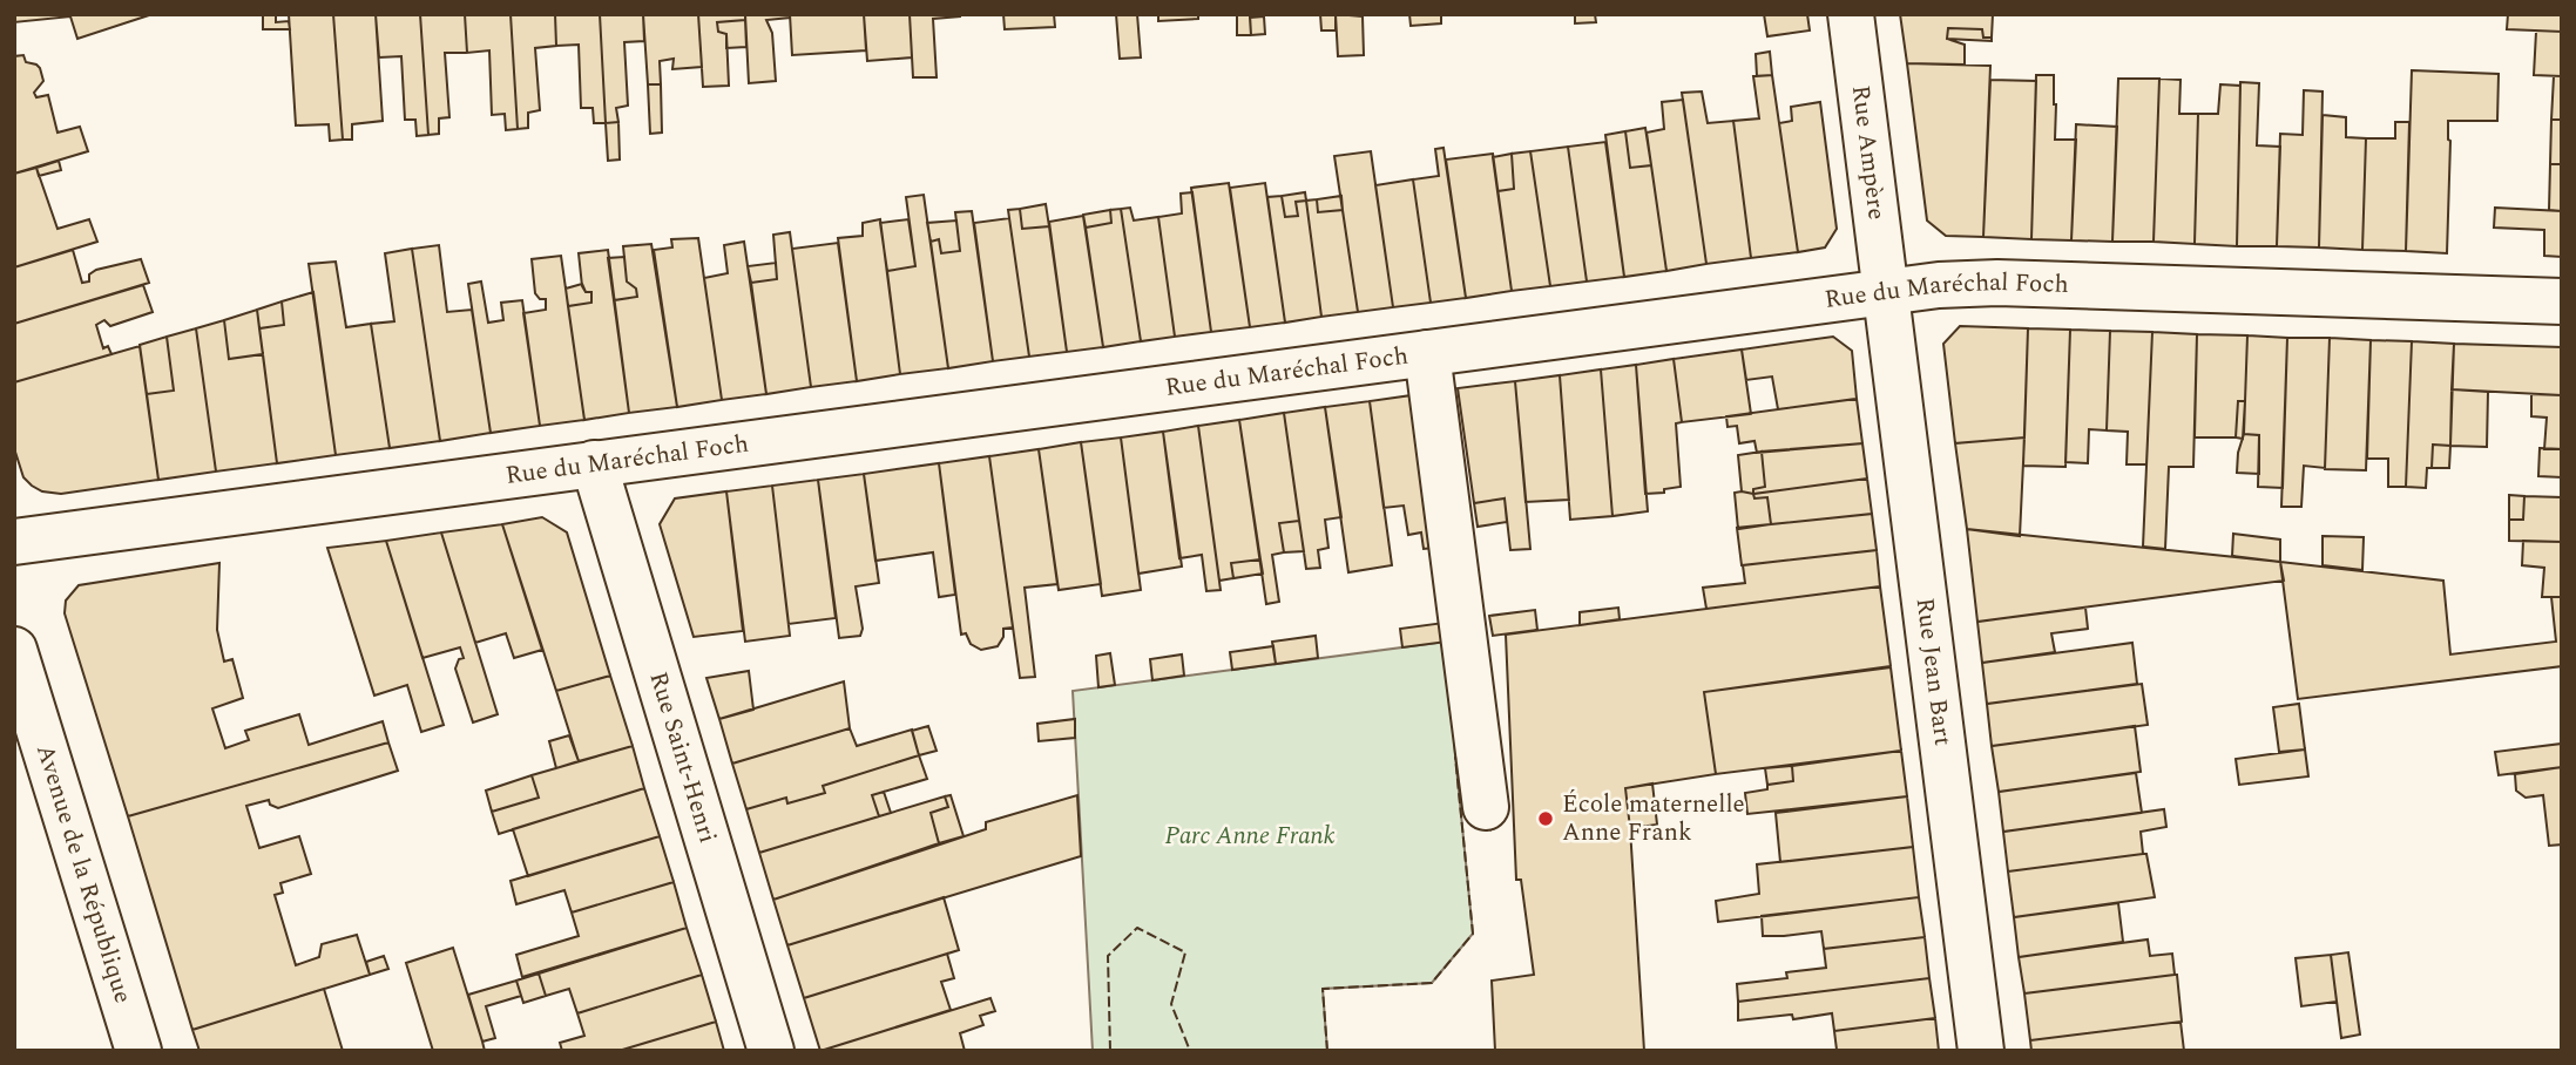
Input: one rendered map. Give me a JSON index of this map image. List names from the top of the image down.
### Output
{
  "streets": {
    "street": [
      "Rue Ampère",
      "Rue du Maréchal Foch",
      "Rue Jean Bart",
      "Rue Saint-Henri",
      "Avenue de la République"
    ]
  },
  "crossings": [
    ["Rue Ampère", "Rue du Maréchal Foch"],
    ["Rue Ampère", "Rue Jean Bart"],
    ["Rue du Maréchal Foch", "Rue Jean Bart"],
    ["Rue du Maréchal Foch", "Rue Saint-Henri"]
  ],
  "parks": ["Parc Anne Frank"],
  "places": ["École maternelle Anne Frank"]
}
